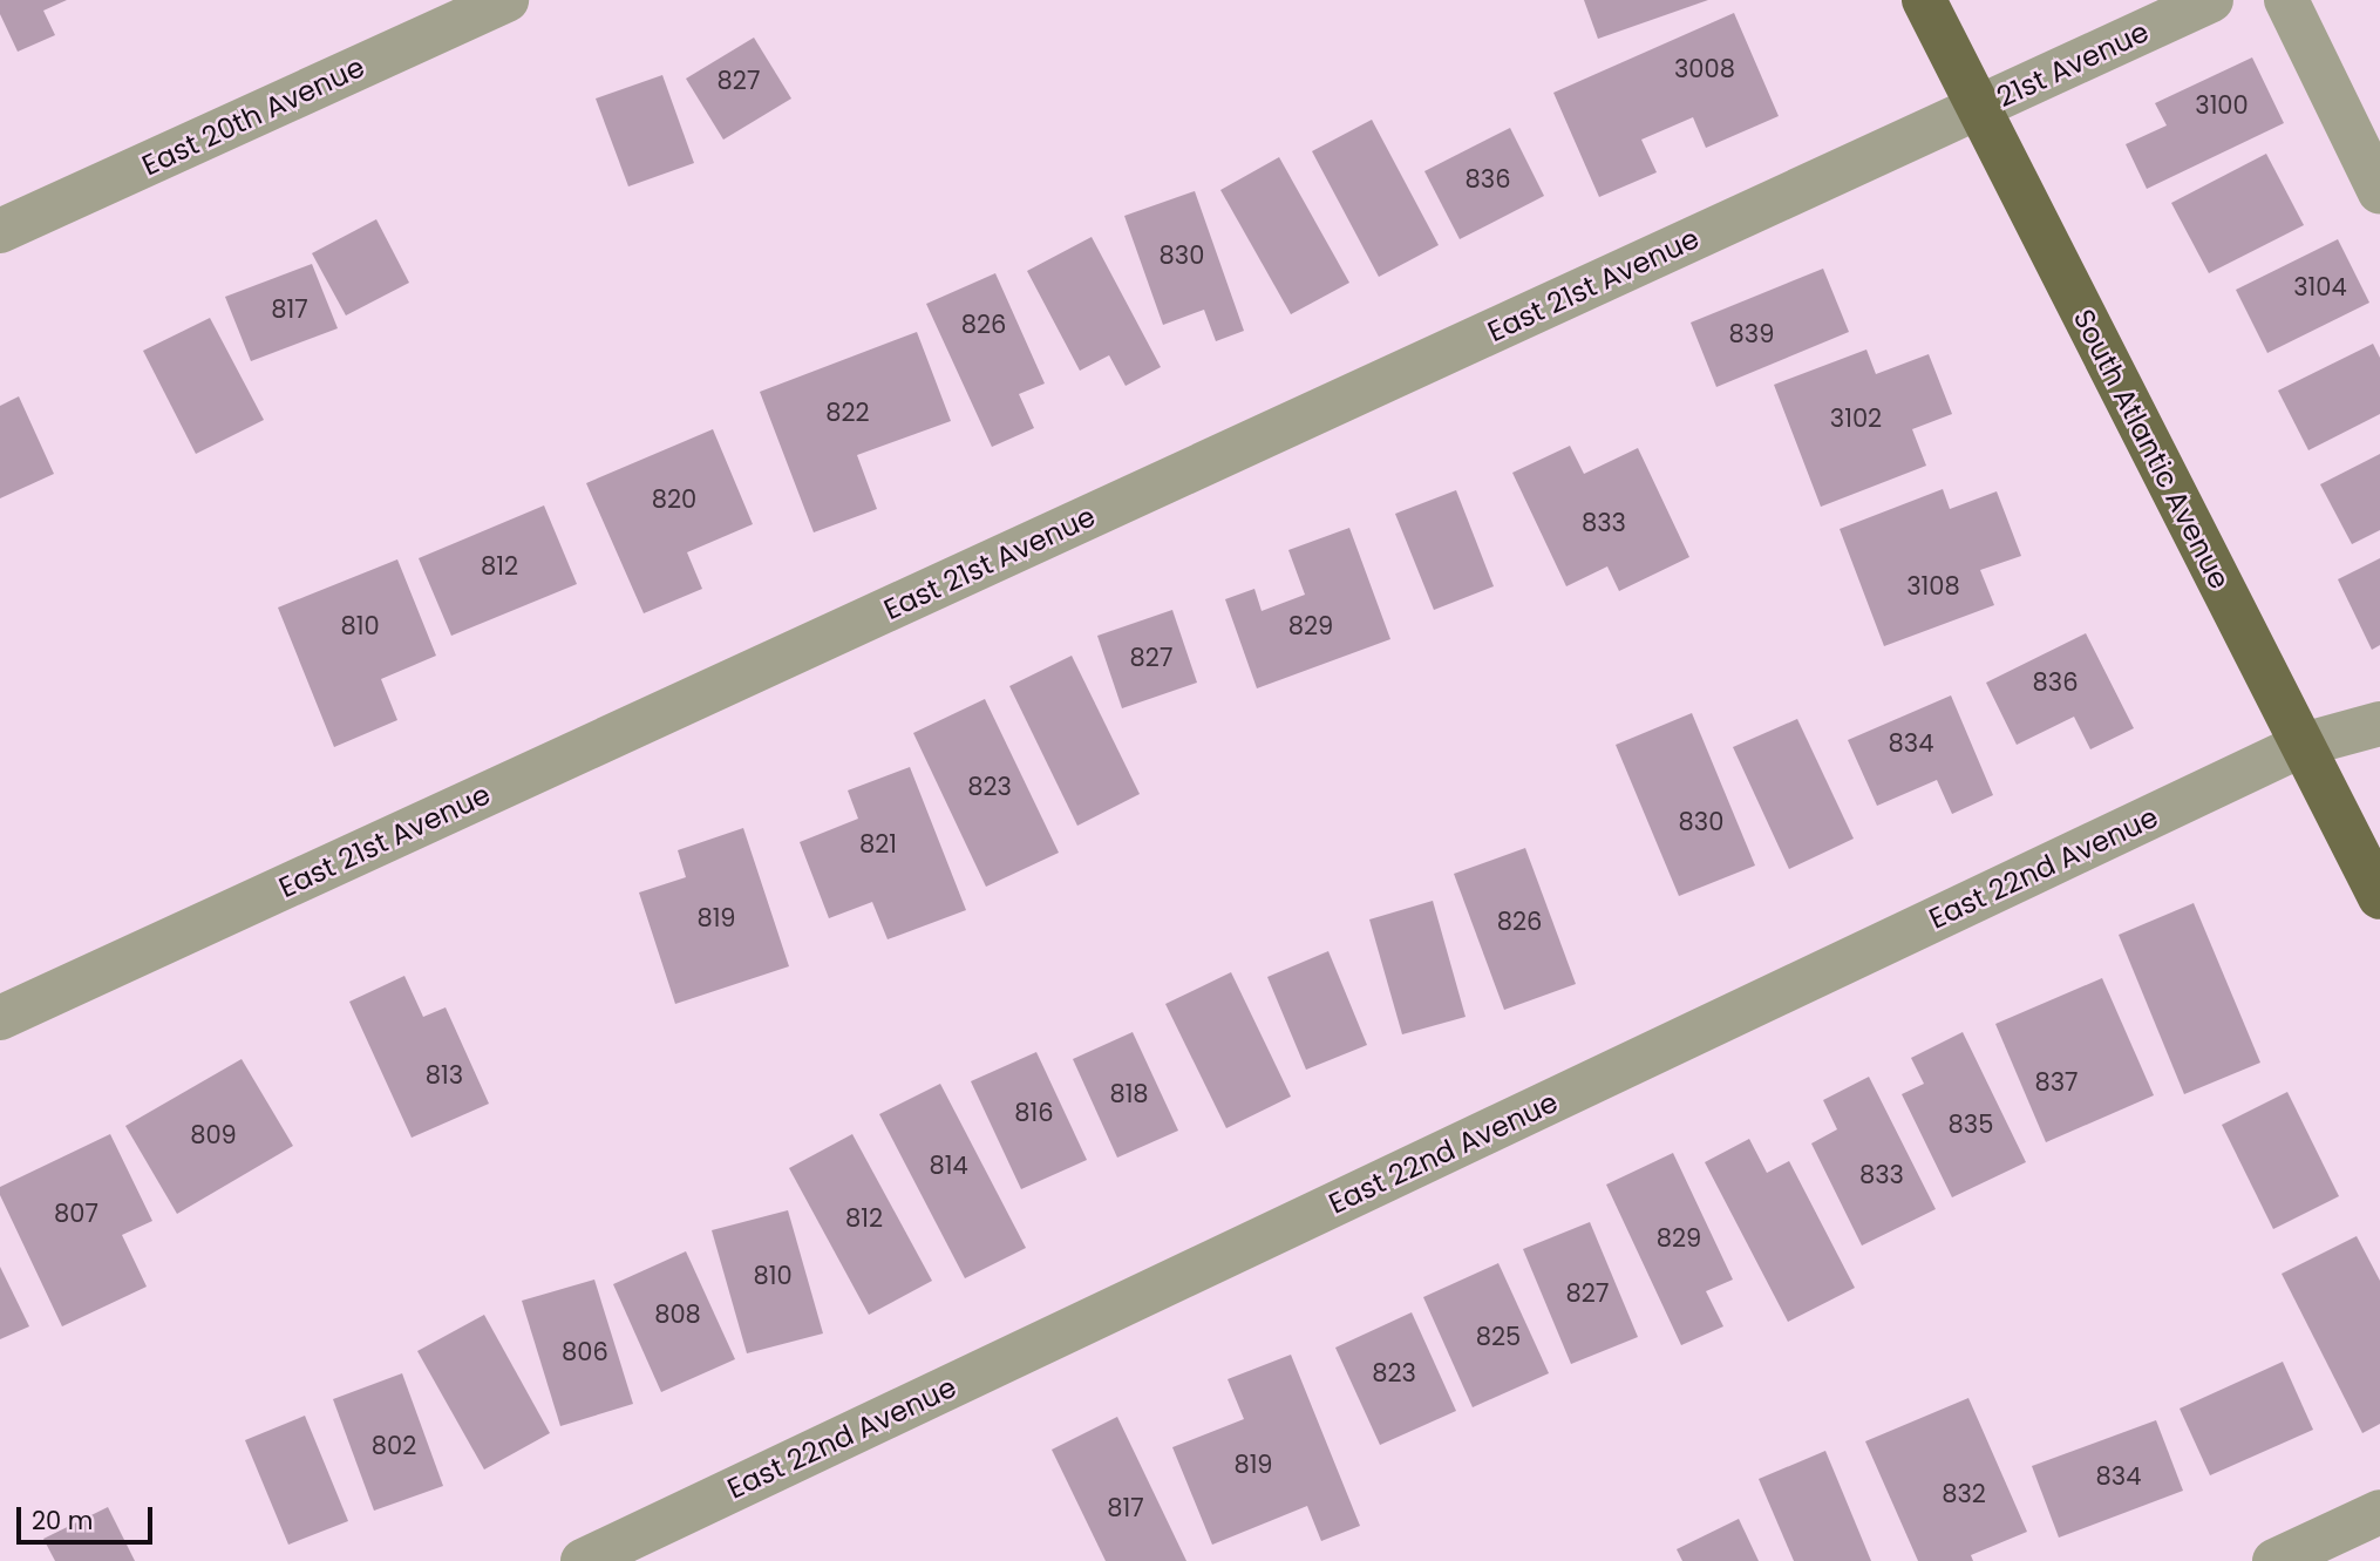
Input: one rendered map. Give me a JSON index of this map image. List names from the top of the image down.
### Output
{
  "streets": {
    "main road": ["South Atlantic Avenue"],
    "street": [
      "21st Avenue",
      "East 20th Avenue",
      "East 21st Avenue",
      "East 22nd Avenue"
    ]
  },
  "crossings": [
    ["21st Avenue", "East 21st Avenue"],
    ["21st Avenue", "South Atlantic Avenue"],
    ["East 21st Avenue", "South Atlantic Avenue"],
    ["South Atlantic Avenue", "East 22nd Avenue"]
  ],
  "house_numbers": [
    "3008",
    "827",
    "3100",
    "836",
    "830",
    "3104",
    "817",
    "826",
    "839",
    "822",
    "3102",
    "820",
    "833",
    "812",
    "3108",
    "810",
    "829",
    "827",
    "836",
    "834",
    "823",
    "830",
    "821",
    "819",
    "826",
    "813",
    "837",
    "818",
    "816",
    "835",
    "809",
    "814",
    "833",
    "807",
    "812",
    "829",
    "810",
    "827",
    "808",
    "825",
    "806",
    "823",
    "802",
    "819",
    "834",
    "832",
    "817"
  ],
  "scale_bar": "20 m"
}
